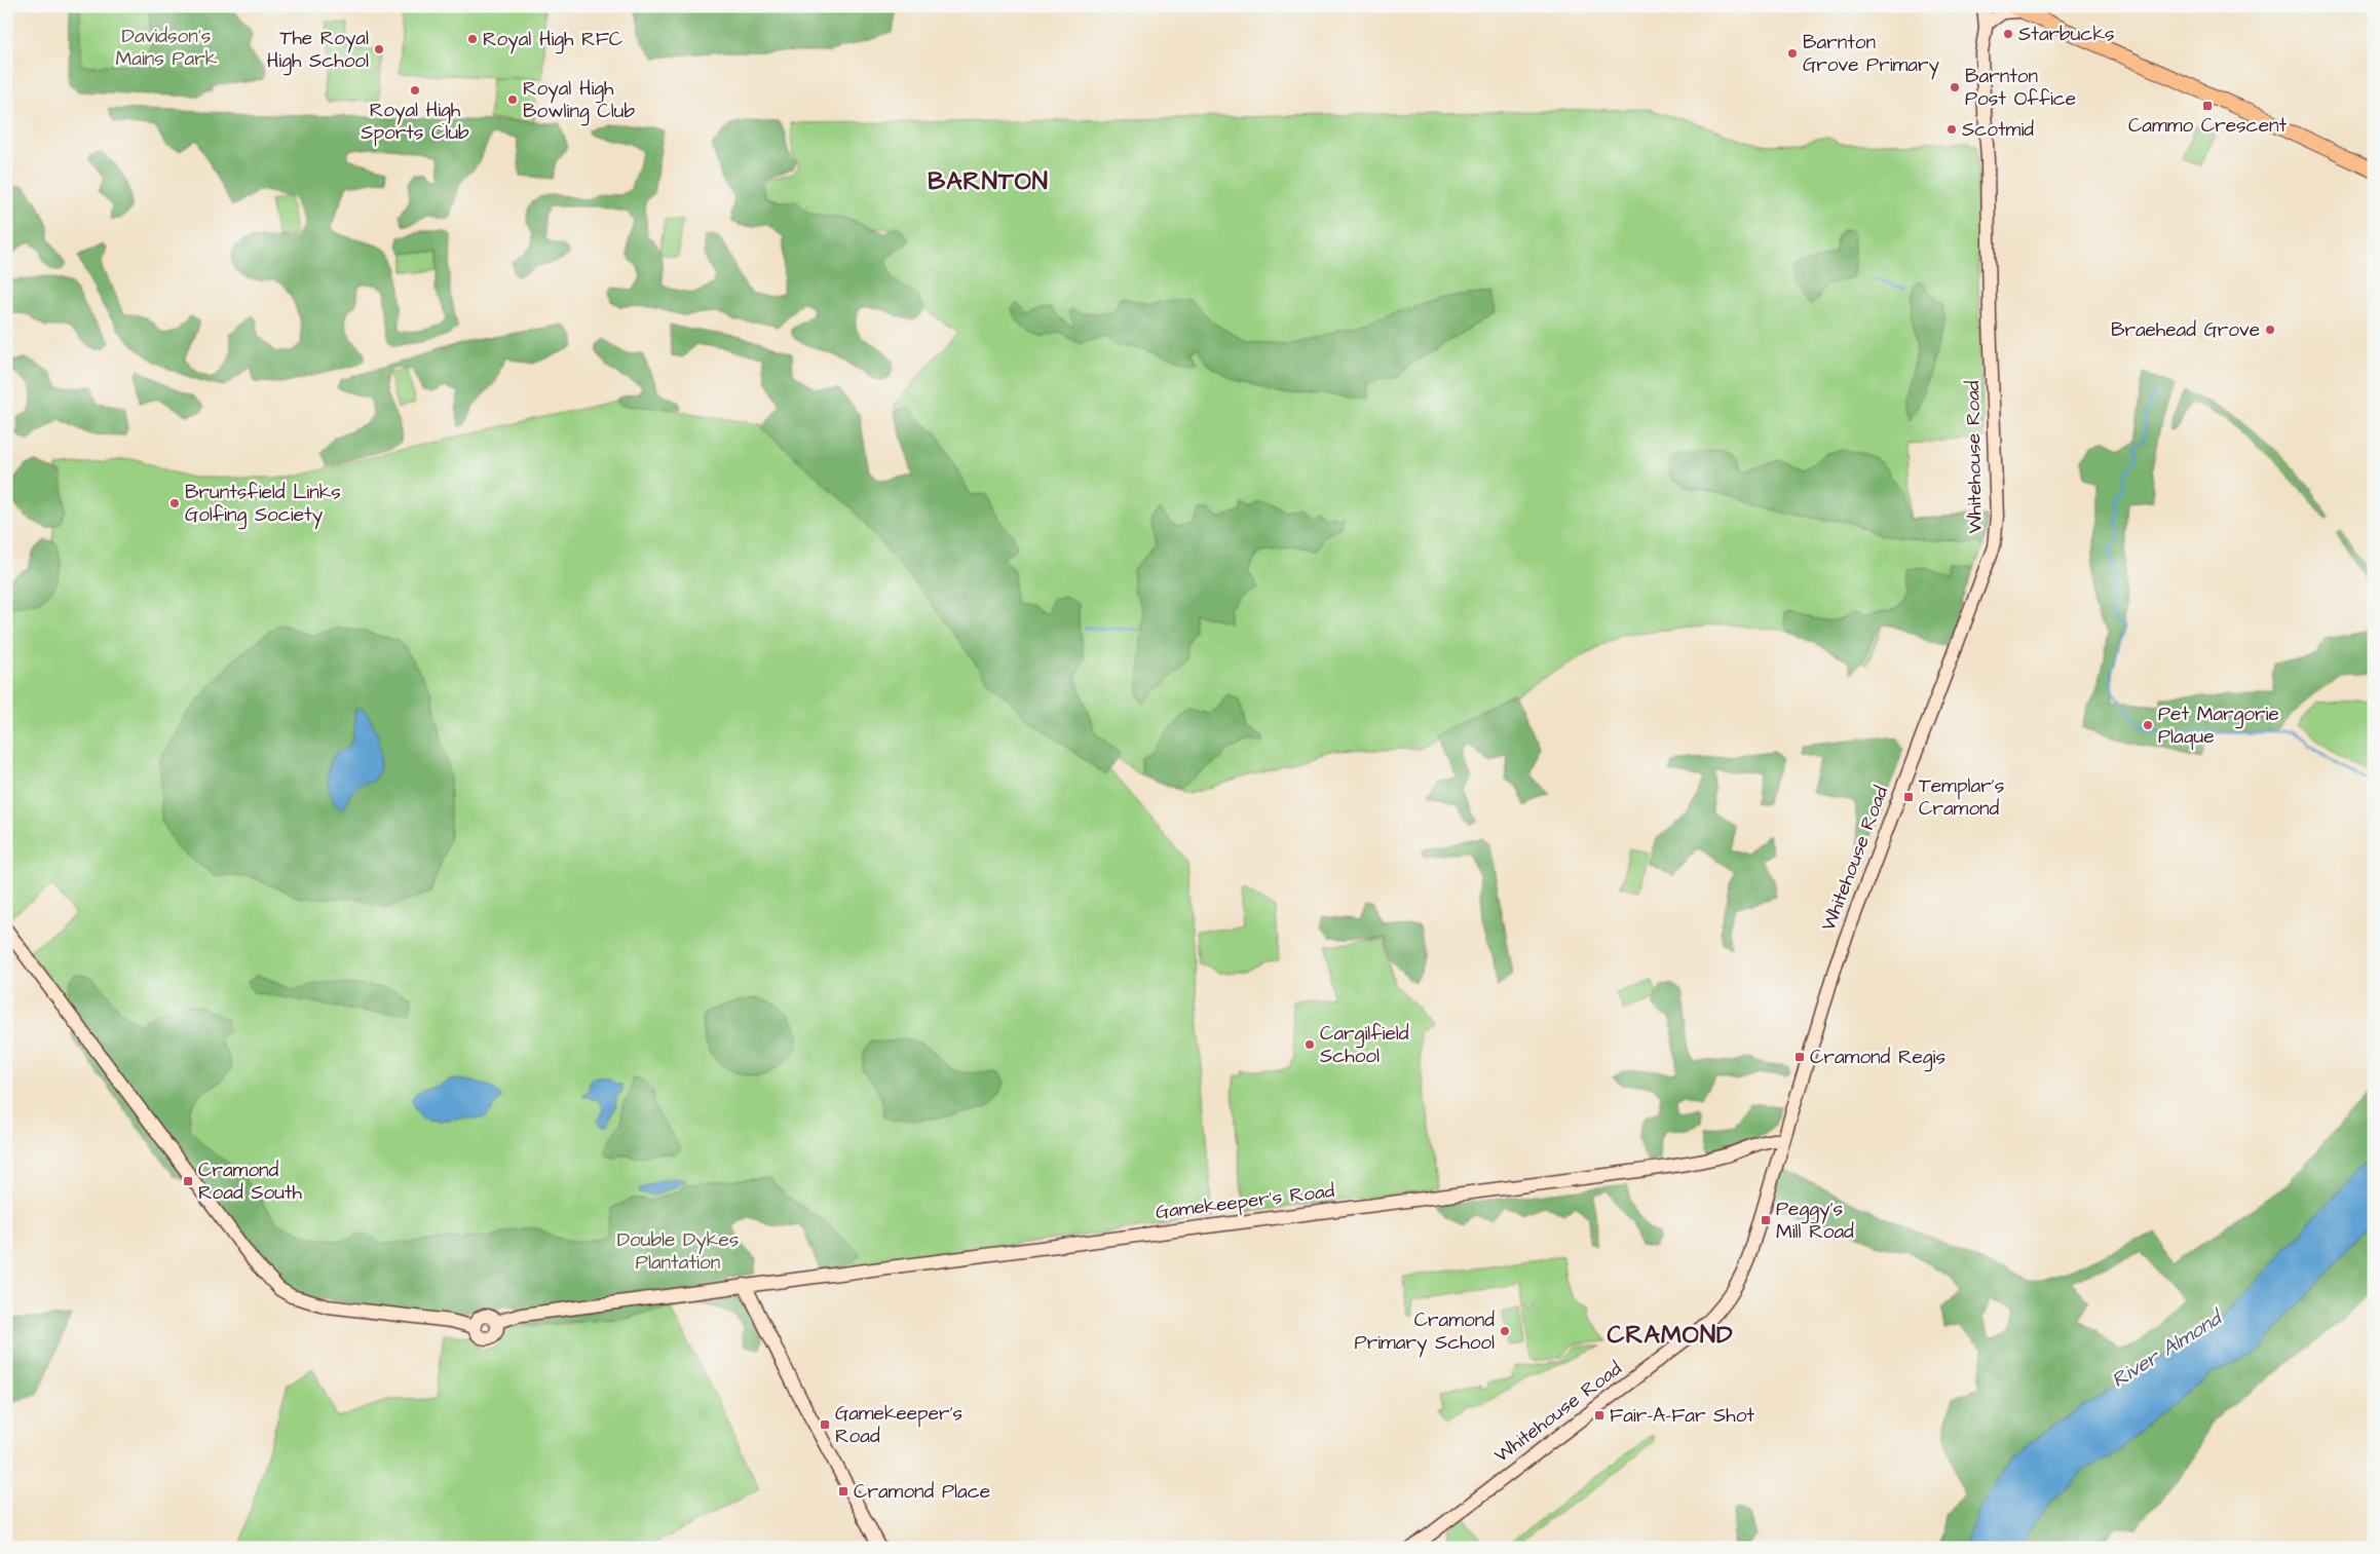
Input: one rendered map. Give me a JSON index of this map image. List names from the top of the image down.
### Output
{
  "streets": {
    "street": ["Whitehouse Road", "Gamekeeper's Road"]
  },
  "crossings": [
    ["Whitehouse Road", "Gamekeeper's Road"]
  ],
  "districts": ["BARNTON", "CRAMOND"],
  "water": ["River Almond"],
  "parks": ["Davidson's Mains Park", "Double Dykes Plantation"],
  "places": {
    "other": [
      "Starbucks",
      "Royal High RFC",
      "The Royal High School",
      "Barnton Grove Primary",
      "Barnton Post Office",
      "Royal High Sports Club",
      "Royal High Bowling Club",
      "Scotmid",
      "Braehead Grove",
      "Bruntsfield Links Golfing Society",
      "Pet Margorie Plaque",
      "Cargilfield School",
      "Cramond Primary School"
    ],
    "transit": [
      "Cammo Crescent",
      "Templar's Cramond",
      "Cramond Regis",
      "Cramond Road South",
      "Peggy's Mill Road",
      "Fair-A-Far Shot",
      "Gamekeeper's Road",
      "Cramond Place"
    ]
  }
}
